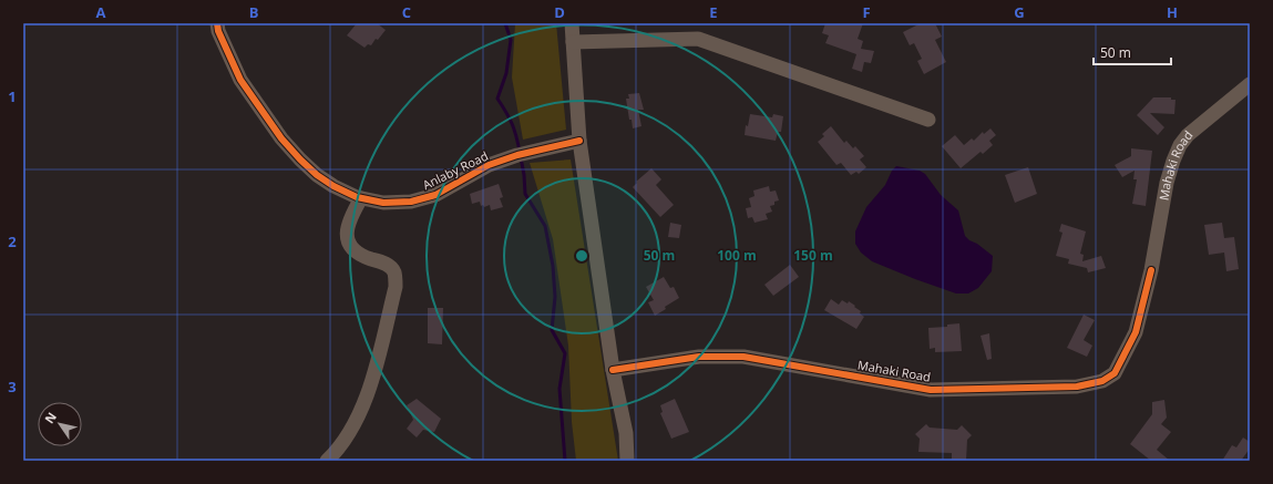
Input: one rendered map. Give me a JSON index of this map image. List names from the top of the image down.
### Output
{
  "streets": {
    "street": ["Mahaki Road", "Anlaby Road"]
  },
  "scale_bar": "50 m",
  "north": "top left",
  "grid": {
    "columns": [
      "A",
      "B",
      "C",
      "D",
      "E",
      "F",
      "G",
      "H"
    ],
    "rows": ["1", "2", "3"]
  },
  "rings": ["50 m", "100 m", "150 m"]
}
